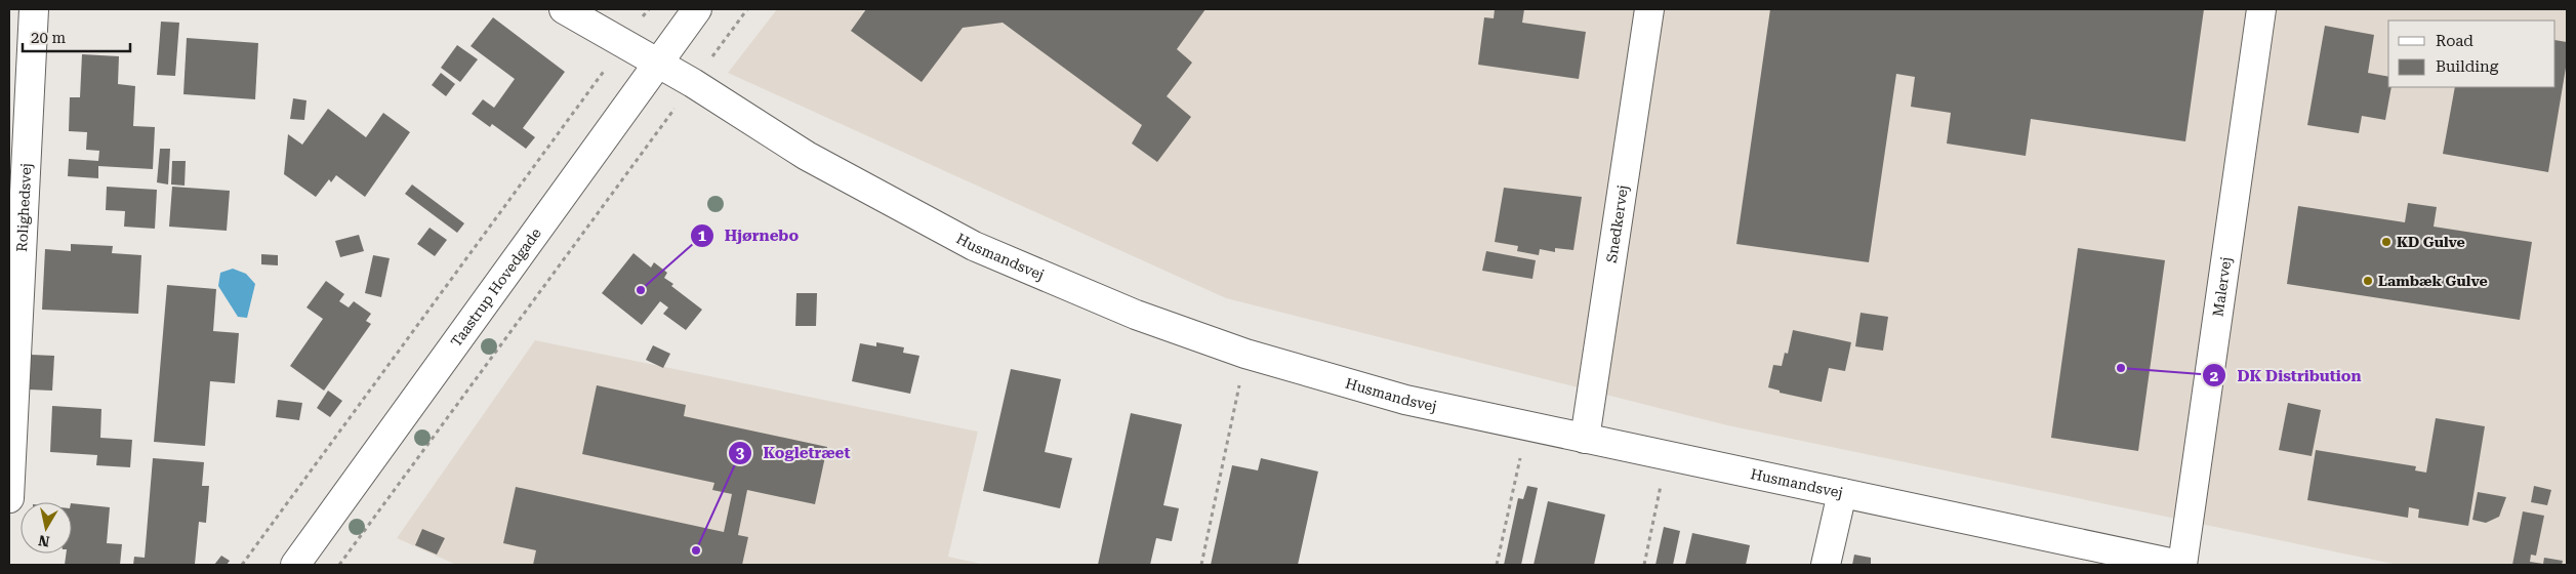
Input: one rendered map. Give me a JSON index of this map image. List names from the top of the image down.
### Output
{
  "streets": {
    "street": [
      "Rolighedsvej",
      "Snedkervej",
      "Husmandsvej",
      "Taastrup Hovedgade",
      "Malervej"
    ]
  },
  "crossings": [
    ["Snedkervej", "Husmandsvej"],
    ["Husmandsvej", "Taastrup Hovedgade"],
    ["Husmandsvej", "Malervej"]
  ],
  "places": [
    "KD Gulve",
    "Lambæk Gulve",
    "Hjørnebo",
    "DK Distribution",
    "Kogletræet"
  ],
  "legend": ["Road", "Building"],
  "scale_bar": "20 m",
  "north": "bottom"
}
